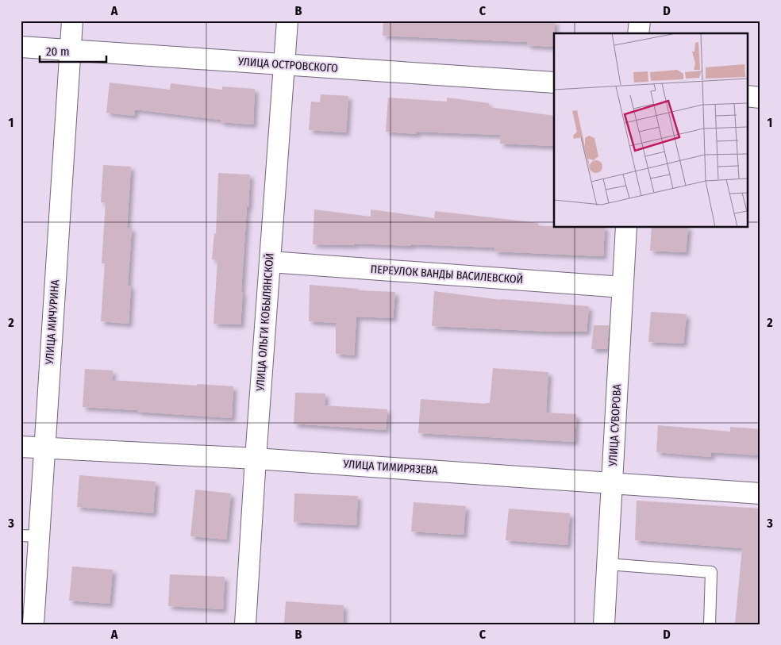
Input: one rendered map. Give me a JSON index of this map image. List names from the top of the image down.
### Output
{
  "streets": {
    "street": [
      "УЛИЦА ОСТРОВСКОГО",
      "ПЕРЕУЛОК ВАНДЫ ВАСИЛЕВСКОЙ",
      "УЛИЦА МИЧУРИНА",
      "УЛИЦА ОЛЬГИ КОБЫЛЯНСКОЙ",
      "УЛИЦА СУВОРОВА",
      "УЛИЦА ТИМИРЯЗЕВА"
    ]
  },
  "crossings": [
    ["УЛИЦА ОСТРОВСКОГО", "УЛИЦА МИЧУРИНА"],
    ["УЛИЦА ОСТРОВСКОГО", "УЛИЦА ОЛЬГИ КОБЫЛЯНСКОЙ"],
    ["ПЕРЕУЛОК ВАНДЫ ВАСИЛЕВСКОЙ", "УЛИЦА ОЛЬГИ КОБЫЛЯНСКОЙ"],
    ["ПЕРЕУЛОК ВАНДЫ ВАСИЛЕВСКОЙ", "УЛИЦА СУВОРОВА"],
    ["УЛИЦА МИЧУРИНА", "УЛИЦА ТИМИРЯЗЕВА"],
    ["УЛИЦА ОЛЬГИ КОБЫЛЯНСКОЙ", "УЛИЦА ТИМИРЯЗЕВА"],
    ["УЛИЦА СУВОРОВА", "УЛИЦА ТИМИРЯЗЕВА"]
  ],
  "scale_bar": "20 m",
  "grid": {
    "columns": [
      "A",
      "B",
      "C",
      "D"
    ],
    "rows": ["1", "2", "3"]
  }
}
